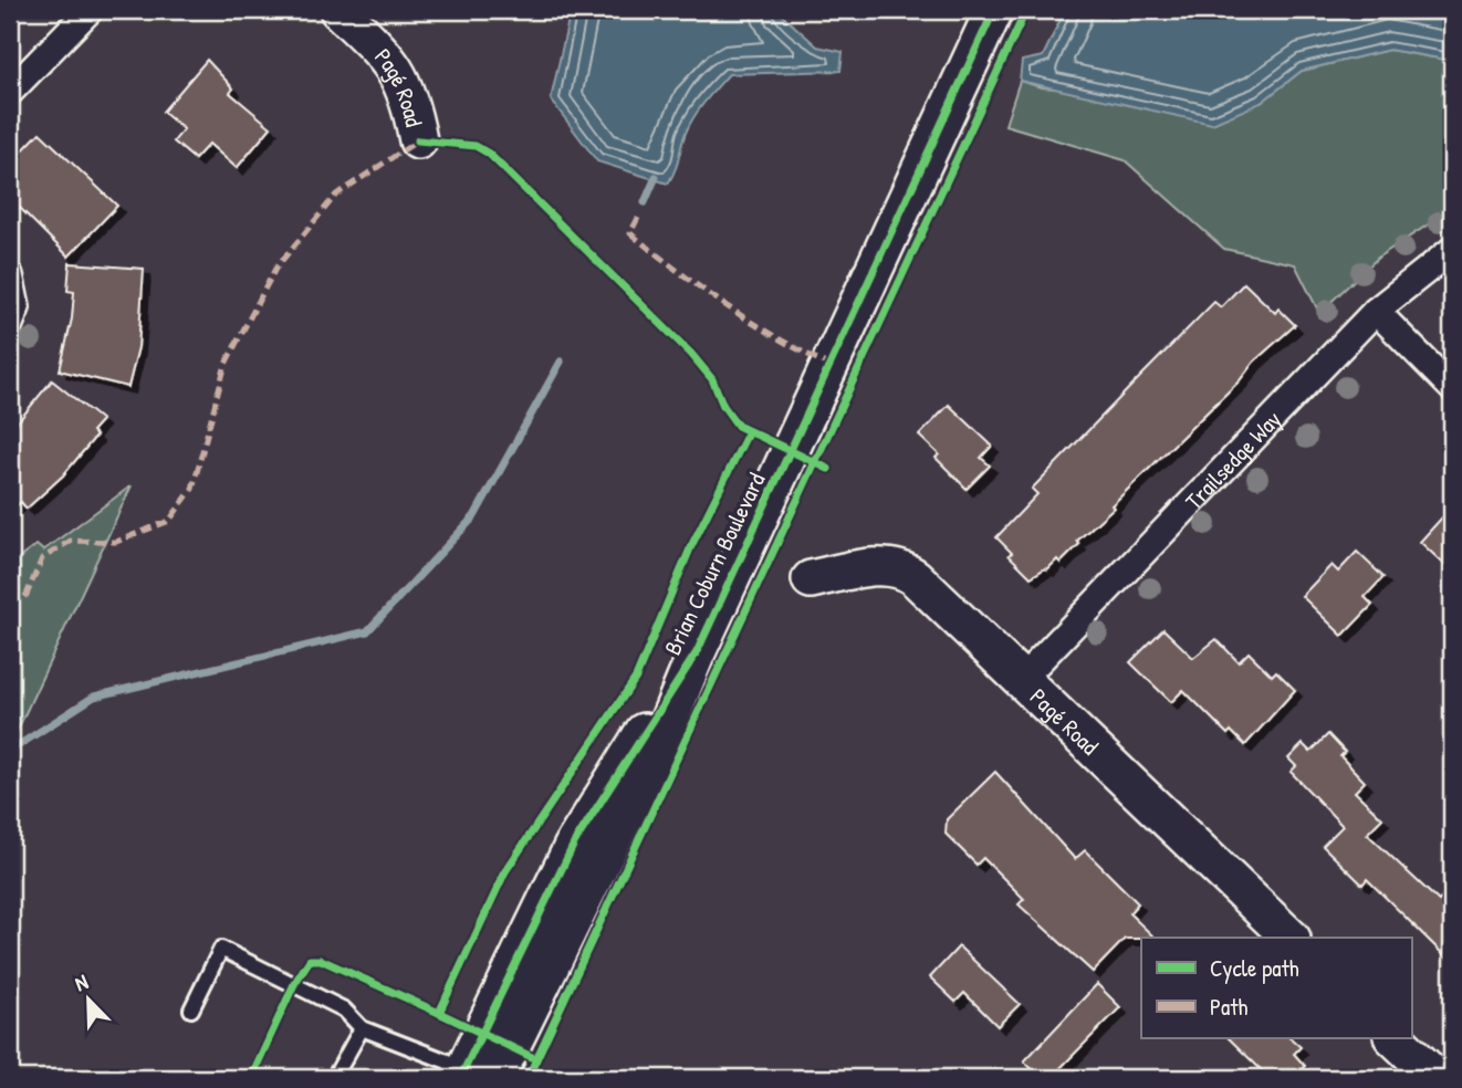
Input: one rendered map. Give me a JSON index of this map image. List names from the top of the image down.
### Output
{
  "streets": {
    "main road": ["Pagé Road", "Brian Coburn Boulevard"],
    "street": ["Trailsedge Way"]
  },
  "crossings": [
    ["Pagé Road", "Trailsedge Way"]
  ],
  "legend": ["Cycle path", "Path"],
  "north": "top left"
}
